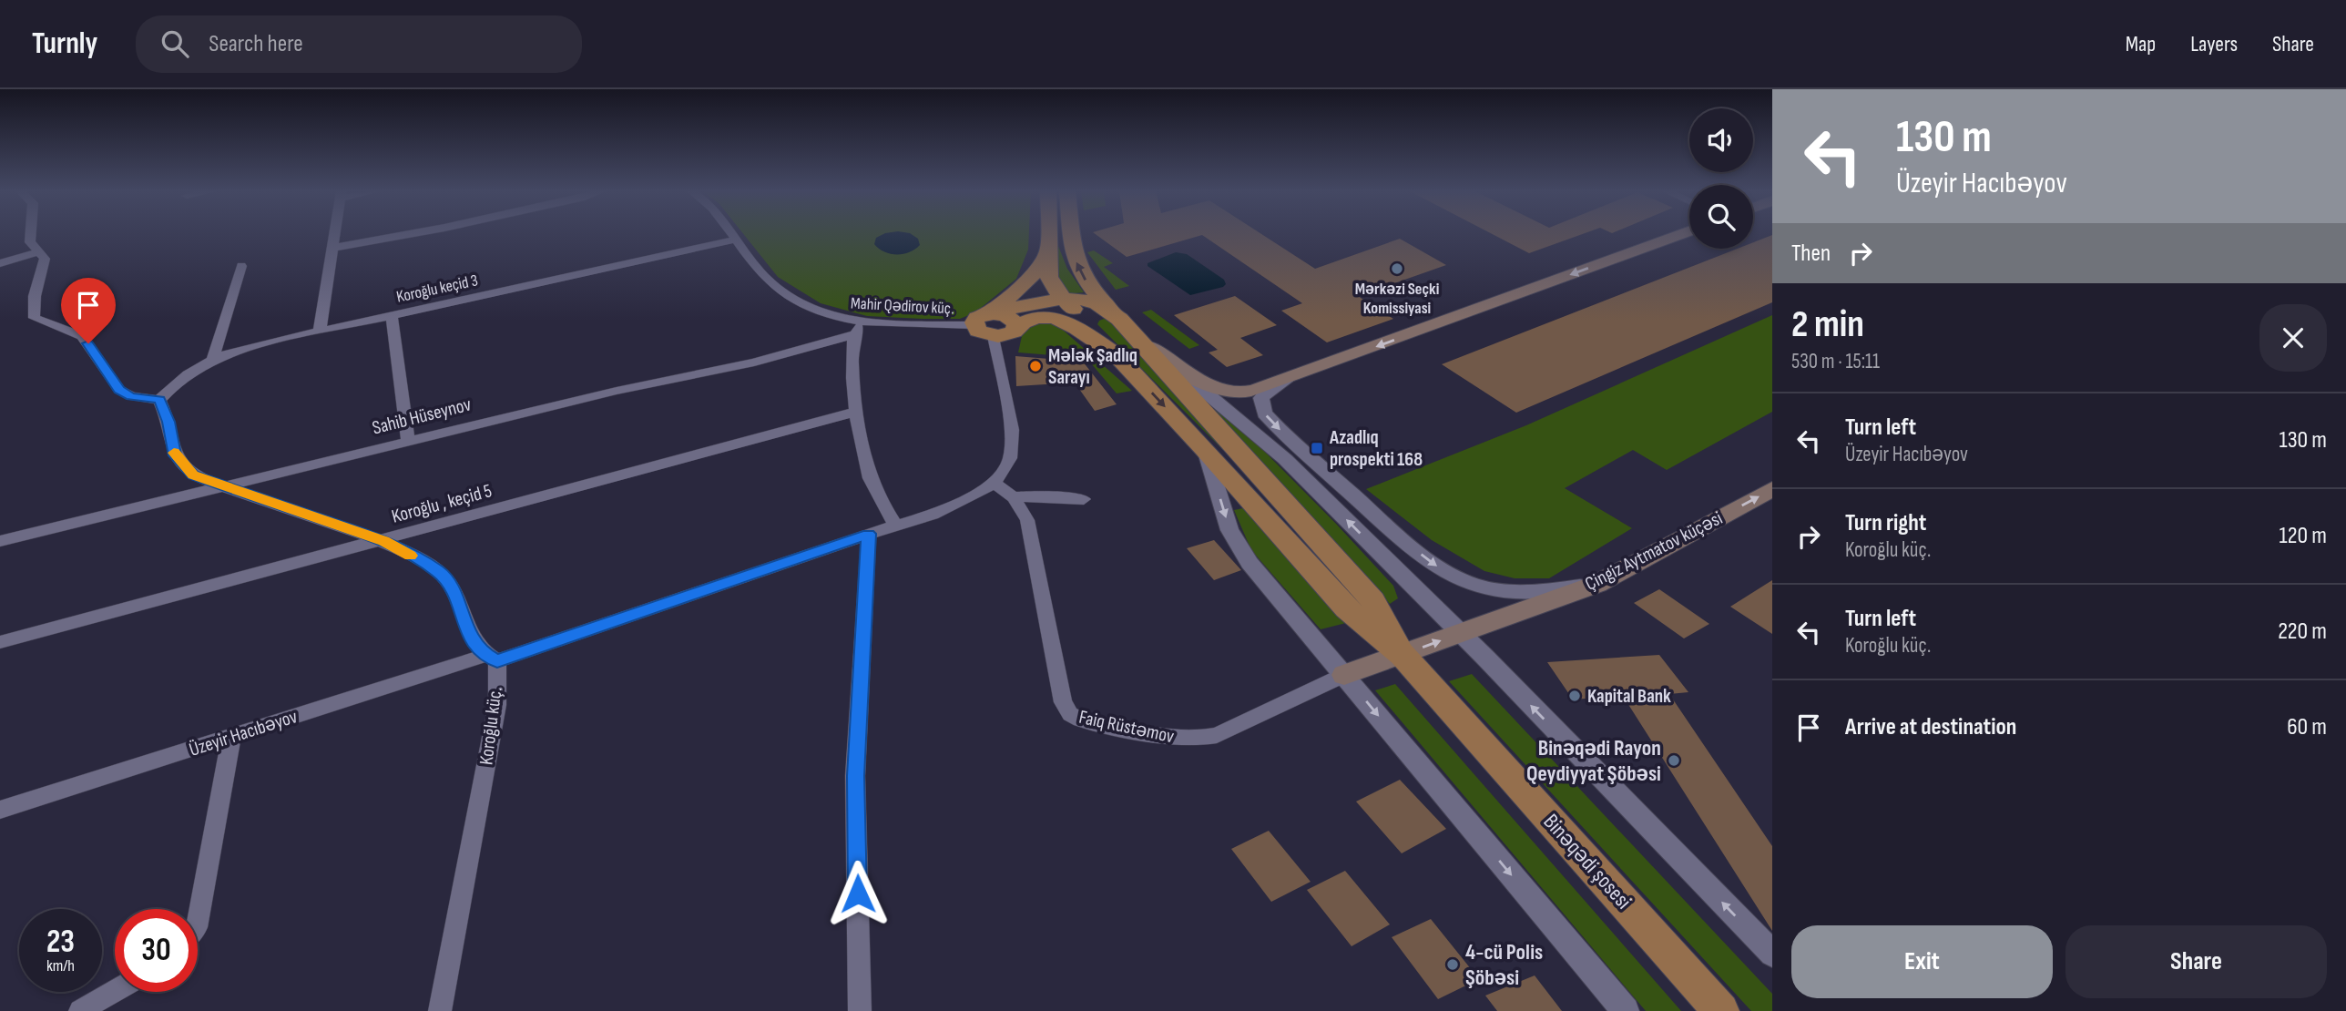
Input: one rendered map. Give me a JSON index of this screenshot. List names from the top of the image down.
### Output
{
  "streets": {
    "main road": ["Çingiz Aytmatov küçəsi", "Binəqədi şosesi"],
    "street": [
      "Koroğlu keçid 3",
      "Mahir Qədirov küç.",
      "Sahib Hüseynov",
      "Koroğlu , keçid 5",
      "Koroğlu küç.",
      "Faiq Rüstəmov",
      "Üzeyir Hacıbəyov"
    ]
  },
  "crossings": [
    ["Koroğlu keçid 3", "Mahir Qədirov küç."],
    ["Çingiz Aytmatov küçəsi", "Faiq Rüstəmov"],
    ["Çingiz Aytmatov küçəsi", "Binəqədi şosesi"],
    ["Koroğlu küç.", "Üzeyir Hacıbəyov"],
    ["Faiq Rüstəmov", "Üzeyir Hacıbəyov"]
  ],
  "one_way": ["Çingiz Aytmatov küçəsi"],
  "places": {
    "other": [
      "Mərkəzi Seçki Komissiyasi",
      "Mələk Şadlıq Sarayı",
      "Kapital Bank",
      "Binəqədi Rayon Qeydiyyat Şöbəsi",
      "4-cü Polis Şöbəsi"
    ],
    "transit": ["Azadlıq prospekti 168"]
  },
  "page": {
    "header": "Turnly",
    "search": "Search here",
    "nav": ["Map", "Layers", "Share"],
    "turn": ["130 m", "Üzeyir Hacıbəyov"],
    "then": "Then",
    "heading": ["2 min", "530 m · 15:11"],
    "list": [
      {
        "name": "Turn left",
        "note": "Üzeyir Hacıbəyov",
        "value": "130 m"
      },
      {
        "name": "Turn right",
        "note": "Koroğlu küç.",
        "value": "120 m"
      },
      {
        "name": "Turn left",
        "note": "Koroğlu küç.",
        "value": "220 m"
      },
      {
        "name": "Arrive at destination",
        "value": "60 m"
      }
    ],
    "speed": "23 km/h",
    "limit": "30",
    "buttons": ["Exit", "Share"]
  }
}
